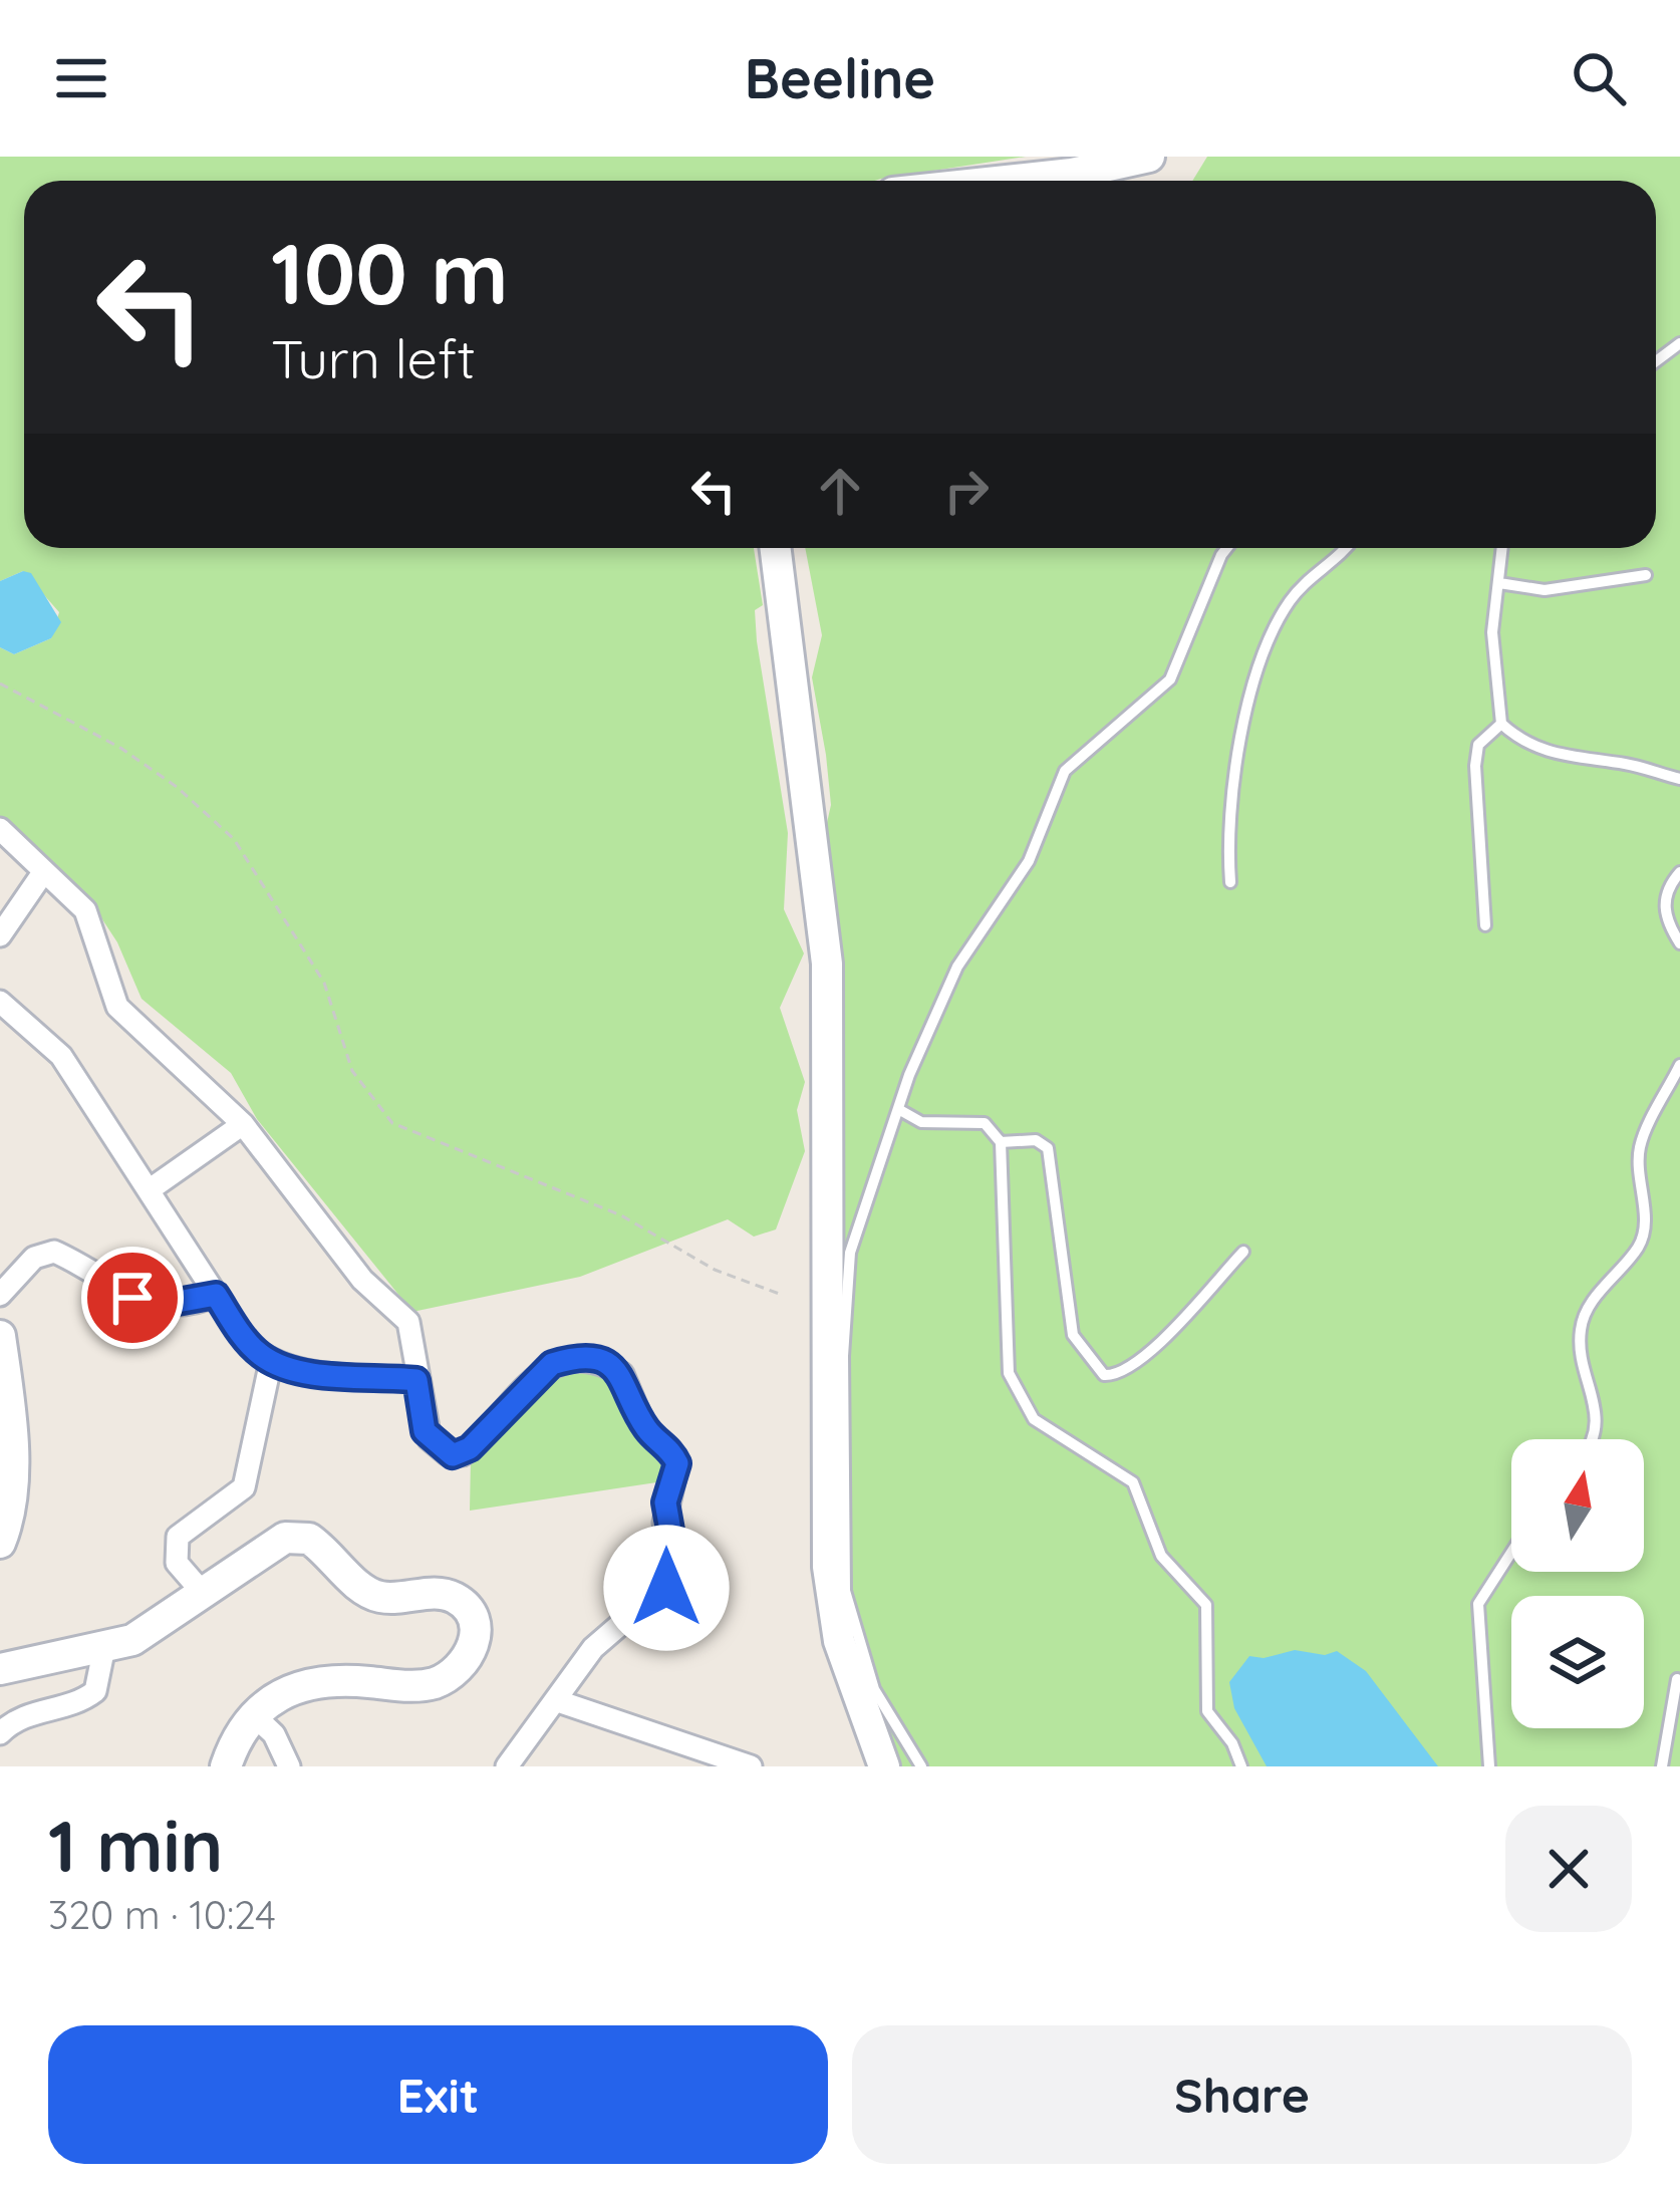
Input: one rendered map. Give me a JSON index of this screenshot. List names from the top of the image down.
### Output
{
  "north": "top",
  "page": {
    "header": "Beeline",
    "turn": ["100 m", "Turn left"],
    "heading": ["1 min", "320 m · 10:24"],
    "buttons": ["Exit", "Share"]
  }
}
